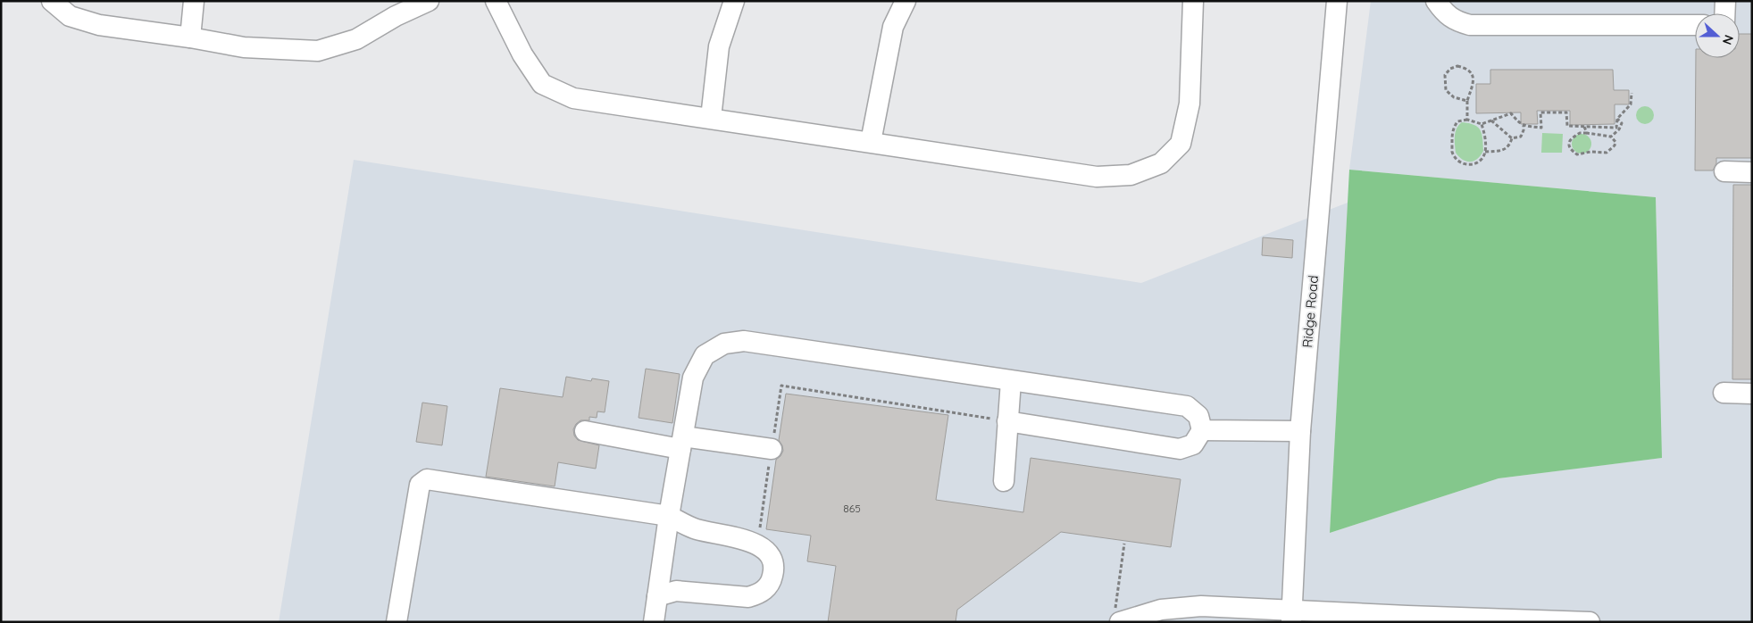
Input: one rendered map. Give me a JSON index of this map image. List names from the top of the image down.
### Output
{
  "streets": {
    "street": ["Ridge Road"]
  },
  "house_numbers": ["865"],
  "north": "right"
}
